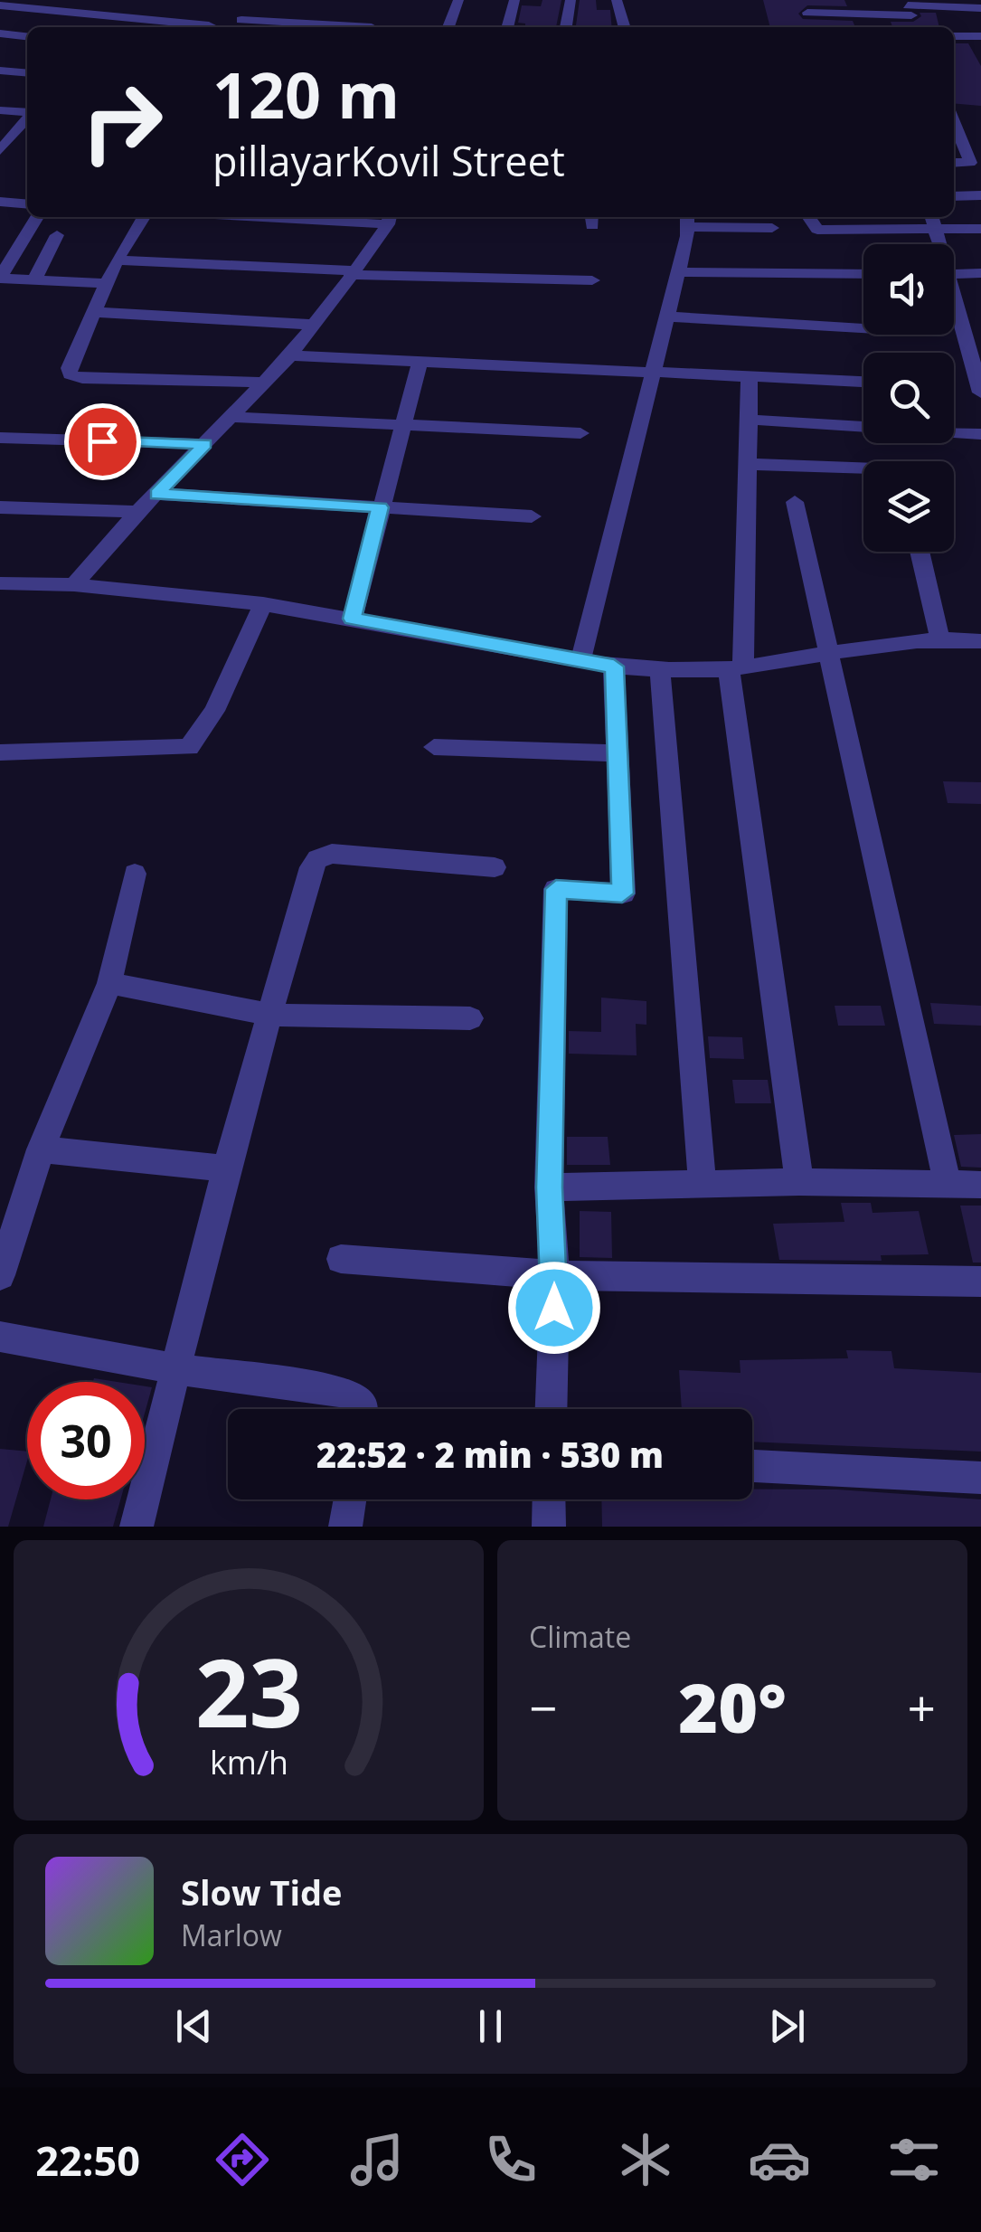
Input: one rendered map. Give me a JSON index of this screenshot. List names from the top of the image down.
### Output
{
  "page": {
    "turn": ["120 m", "pillayarKovil Street"],
    "limit": "30",
    "trip": "22:52 · 2 min · 530 m",
    "tile": "Climate",
    "heat": ["−", "20°", "+"],
    "song": ["Slow Tide", "Marlow"],
    "tabs": "22:50",
    "gauge": ["23", "km/h"]
  }
}
